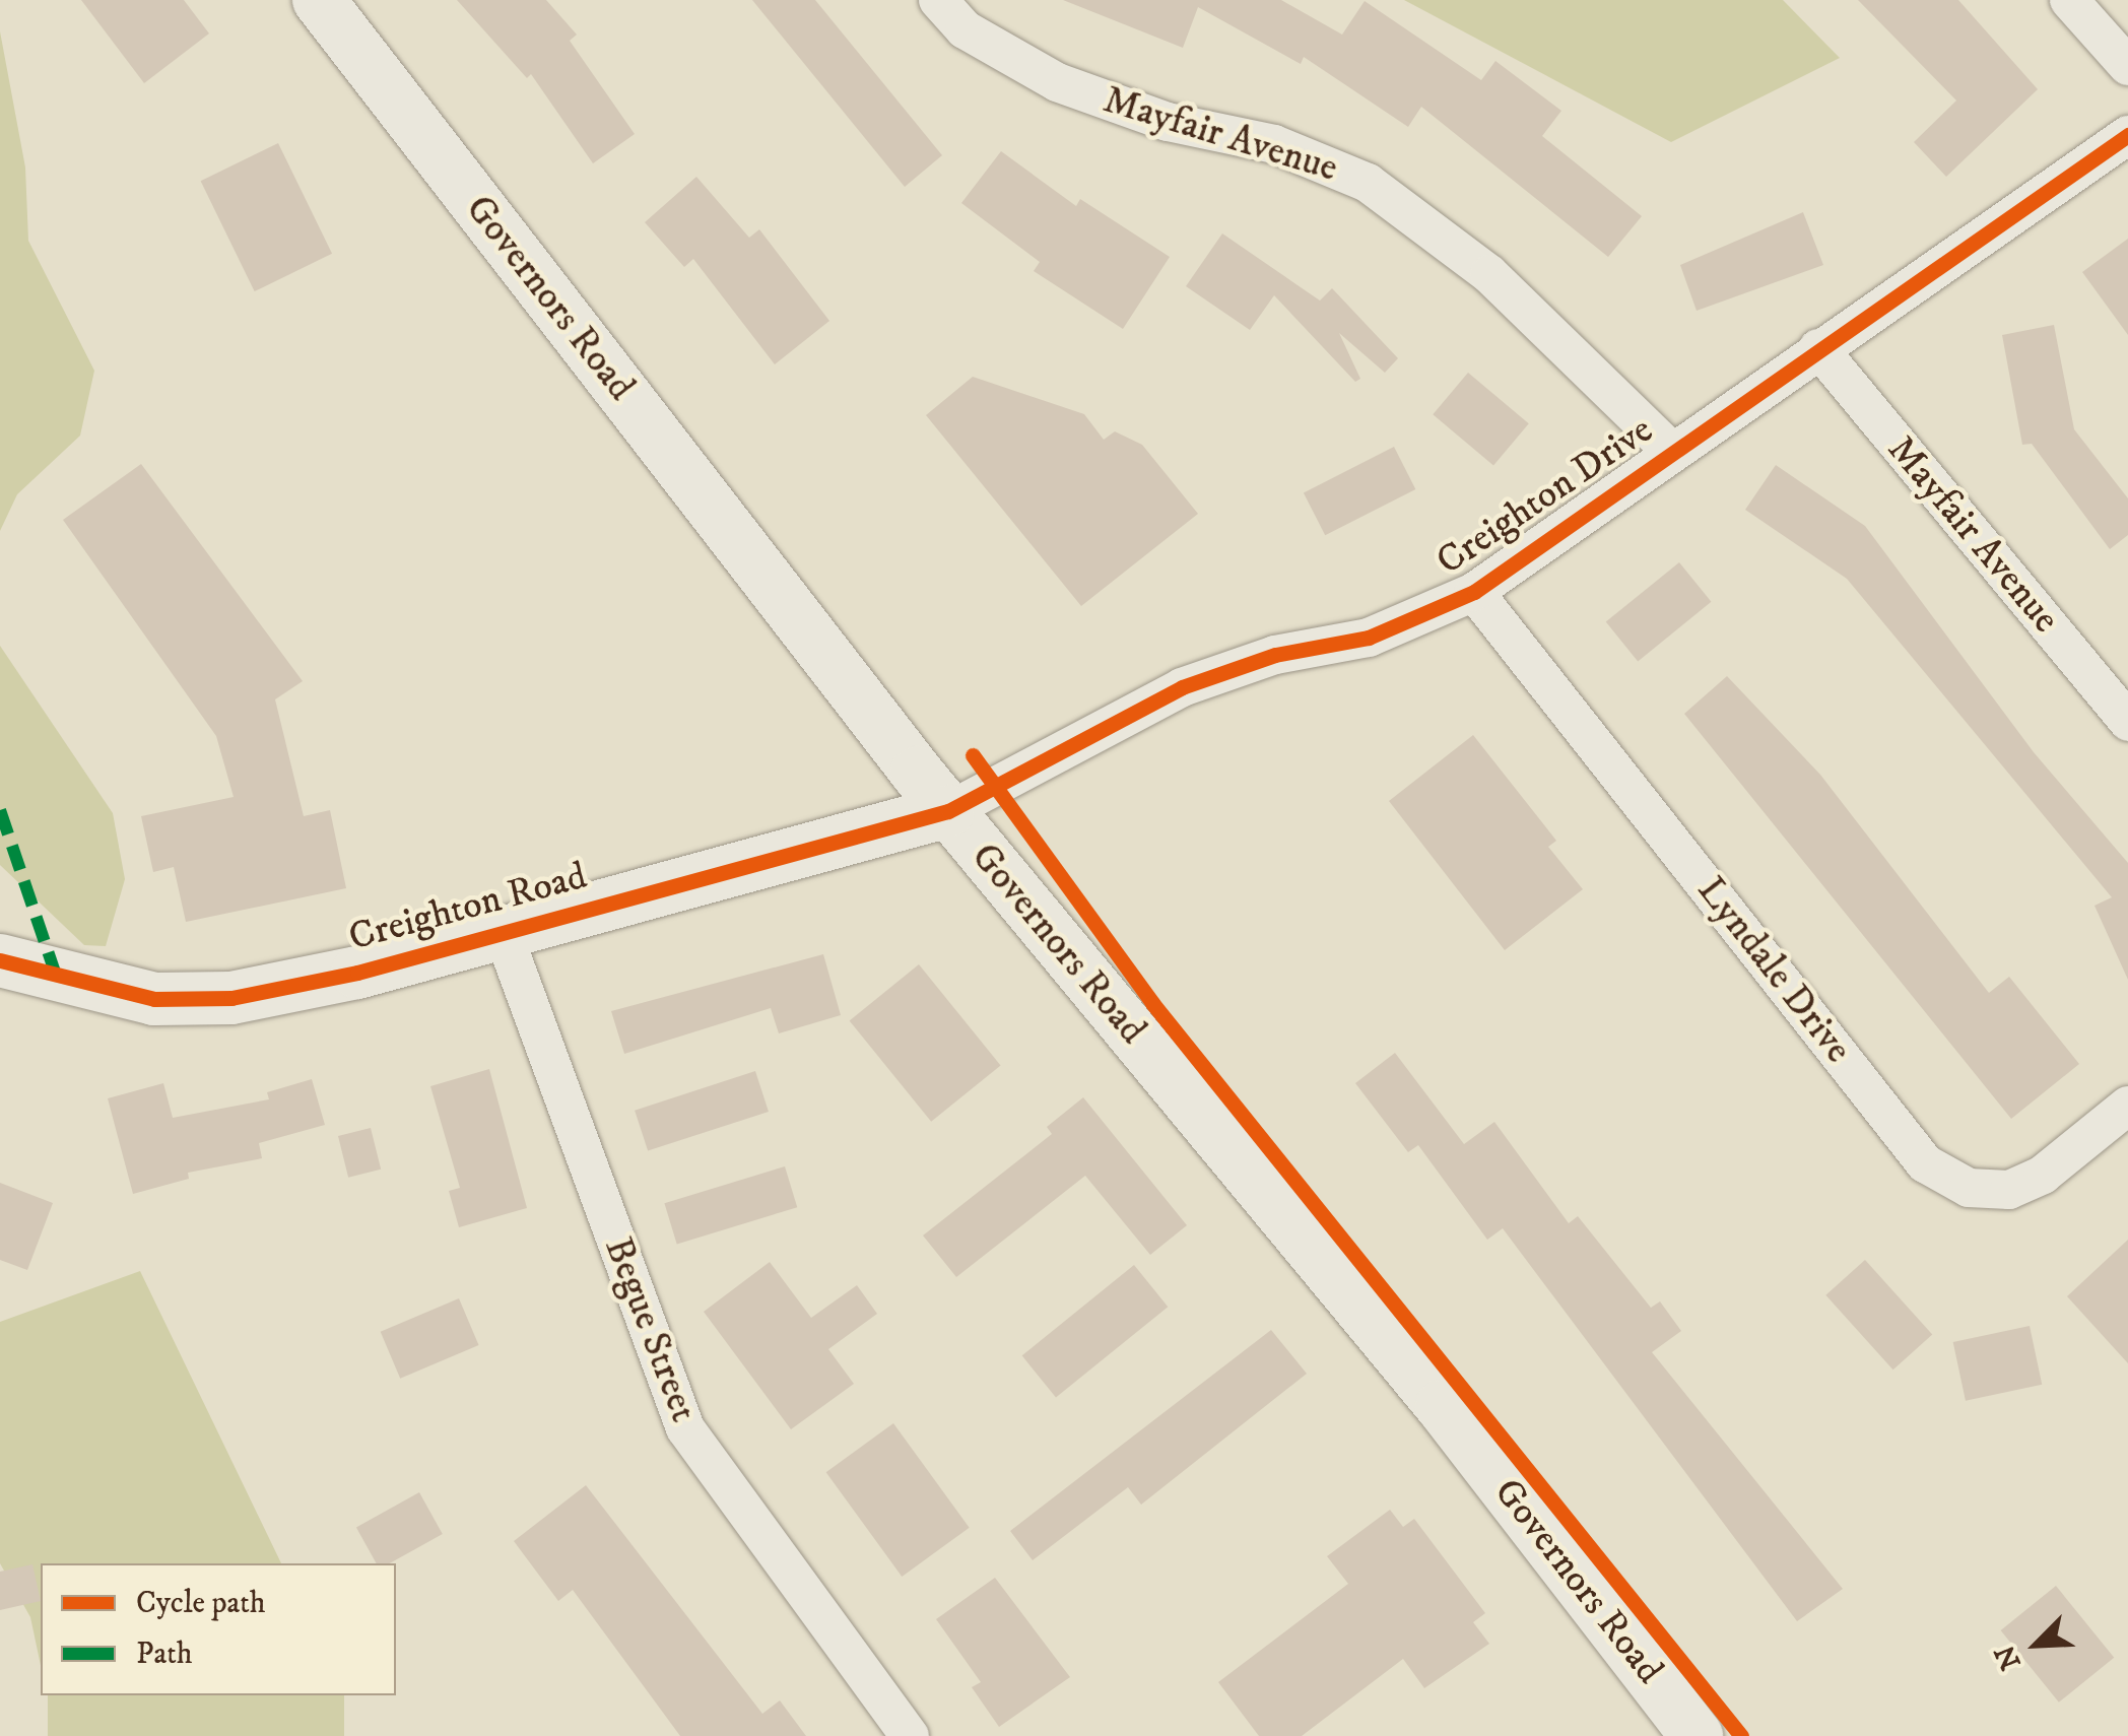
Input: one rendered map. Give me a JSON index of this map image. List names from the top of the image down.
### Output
{
  "streets": {
    "main road": ["Governors Road", "Creighton Road"],
    "street": [
      "Mayfair Avenue",
      "Creighton Drive",
      "Lyndale Drive",
      "Begue Street"
    ]
  },
  "crossings": [
    ["Mayfair Avenue", "Creighton Drive"],
    ["Governors Road", "Creighton Drive"],
    ["Governors Road", "Creighton Road"],
    ["Creighton Drive", "Creighton Road"],
    ["Creighton Drive", "Lyndale Drive"],
    ["Creighton Road", "Begue Street"]
  ],
  "legend": ["Cycle path", "Path"],
  "north": "bottom left"
}
